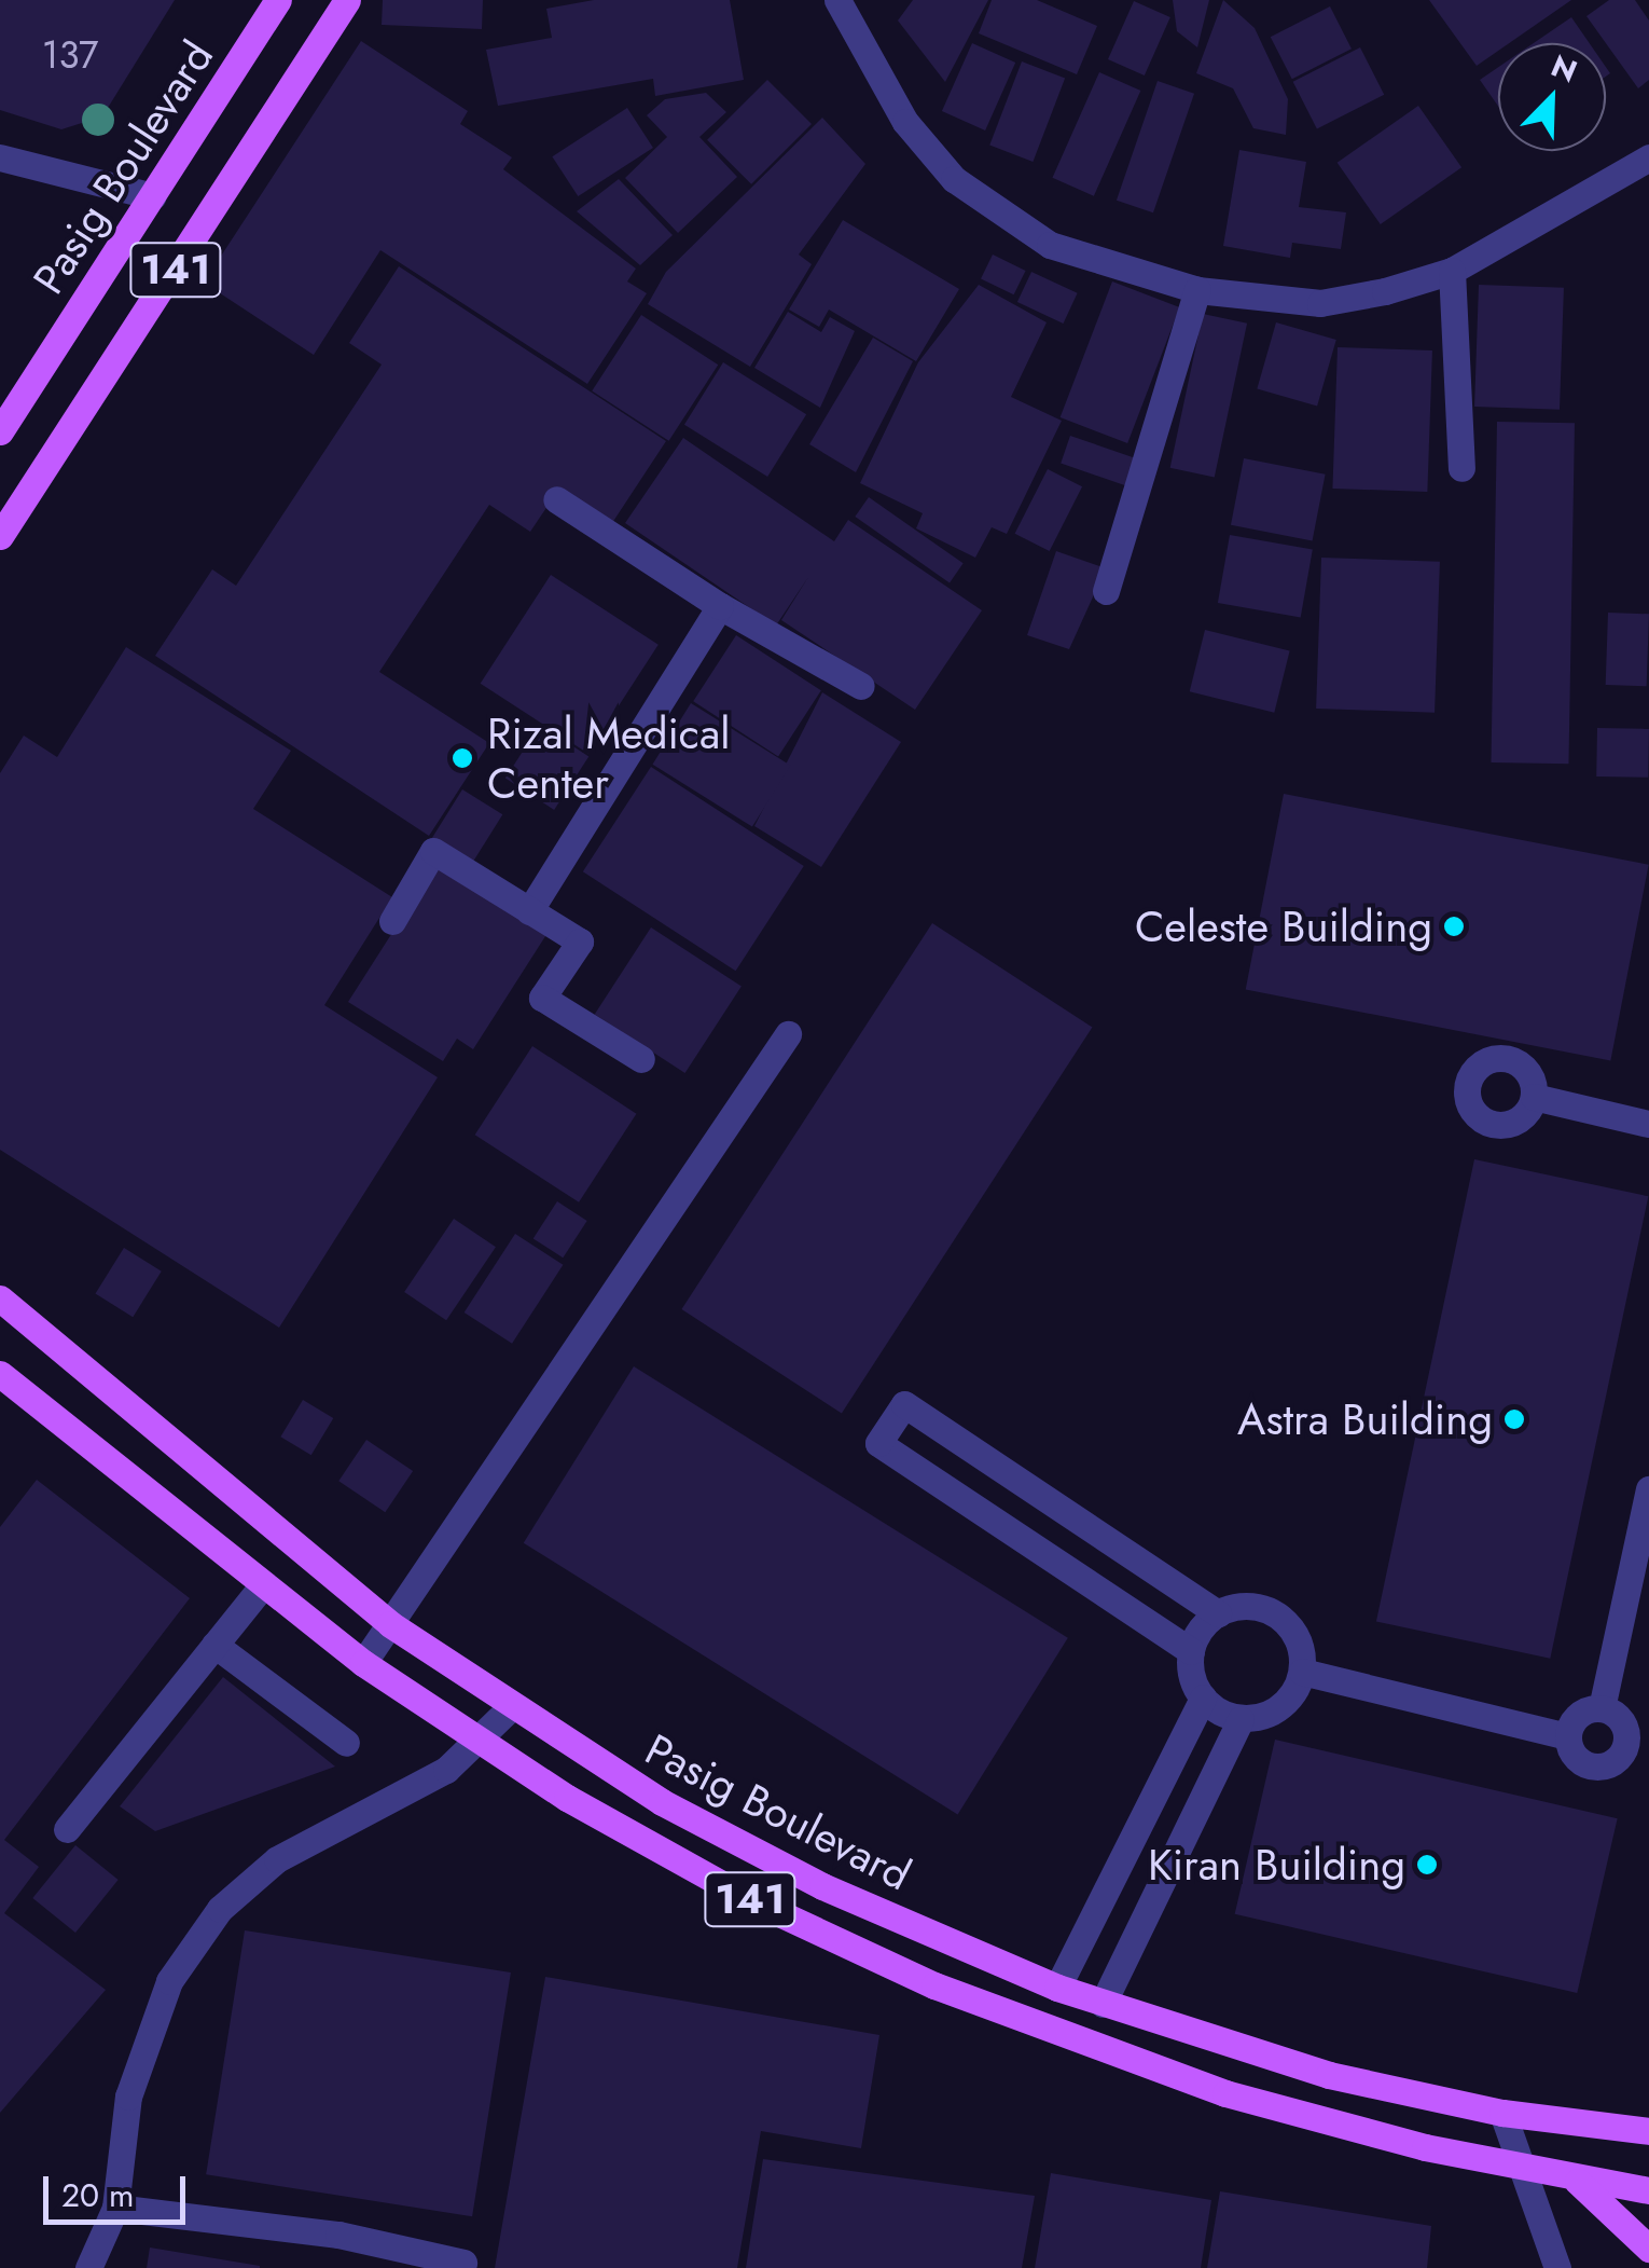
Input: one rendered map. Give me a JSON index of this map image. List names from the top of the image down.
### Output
{
  "streets": {
    "main road": ["Pasig Boulevard", "141"]
  },
  "places": [
    "Rizal Medical Center",
    "Celeste Building",
    "Astra Building",
    "Kiran Building"
  ],
  "house_numbers": ["137"],
  "scale_bar": "20 m",
  "north": "top right"
}
